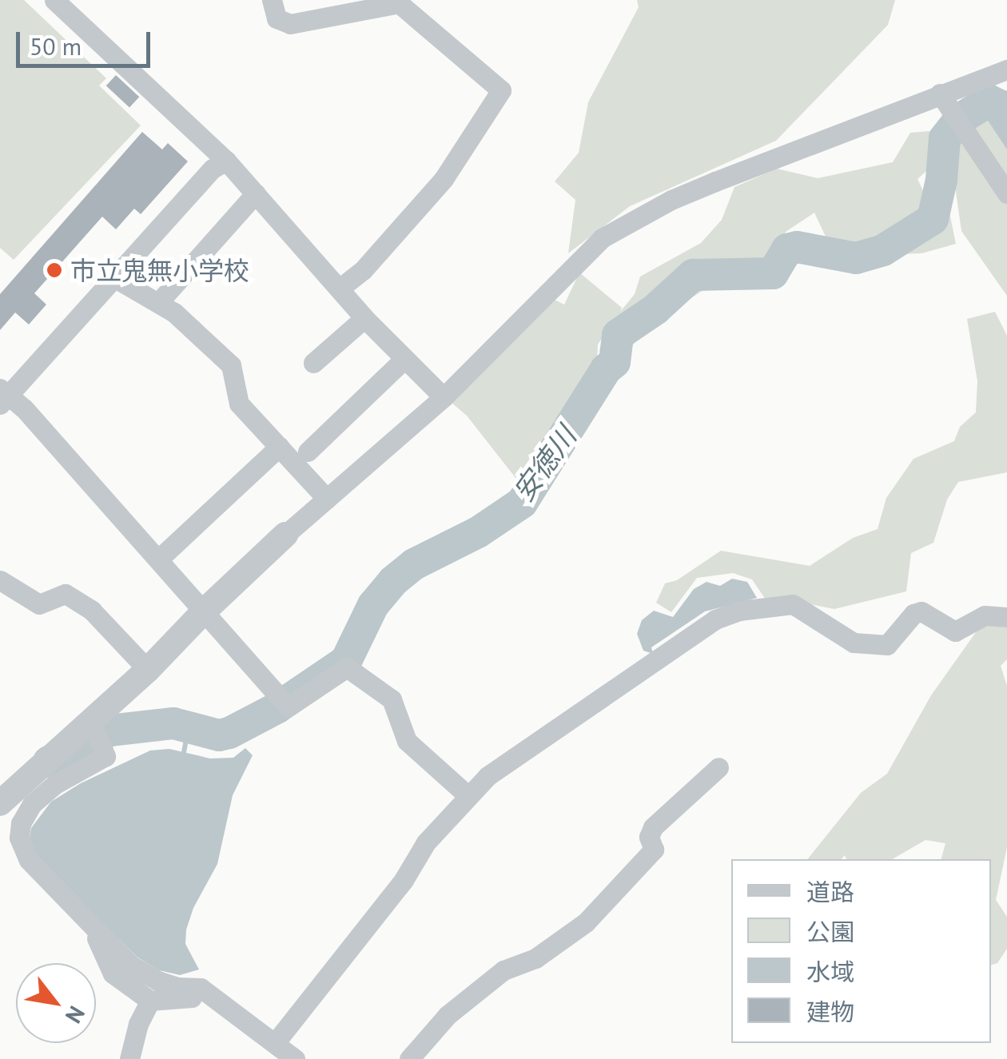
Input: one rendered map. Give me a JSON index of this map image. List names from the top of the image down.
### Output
{
  "water": ["安徳川"],
  "places": ["市立鬼無小学校"],
  "legend": [
    "道路",
    "公園",
    "水域",
    "建物"
  ],
  "scale_bar": "50 m",
  "north": "bottom right"
}
